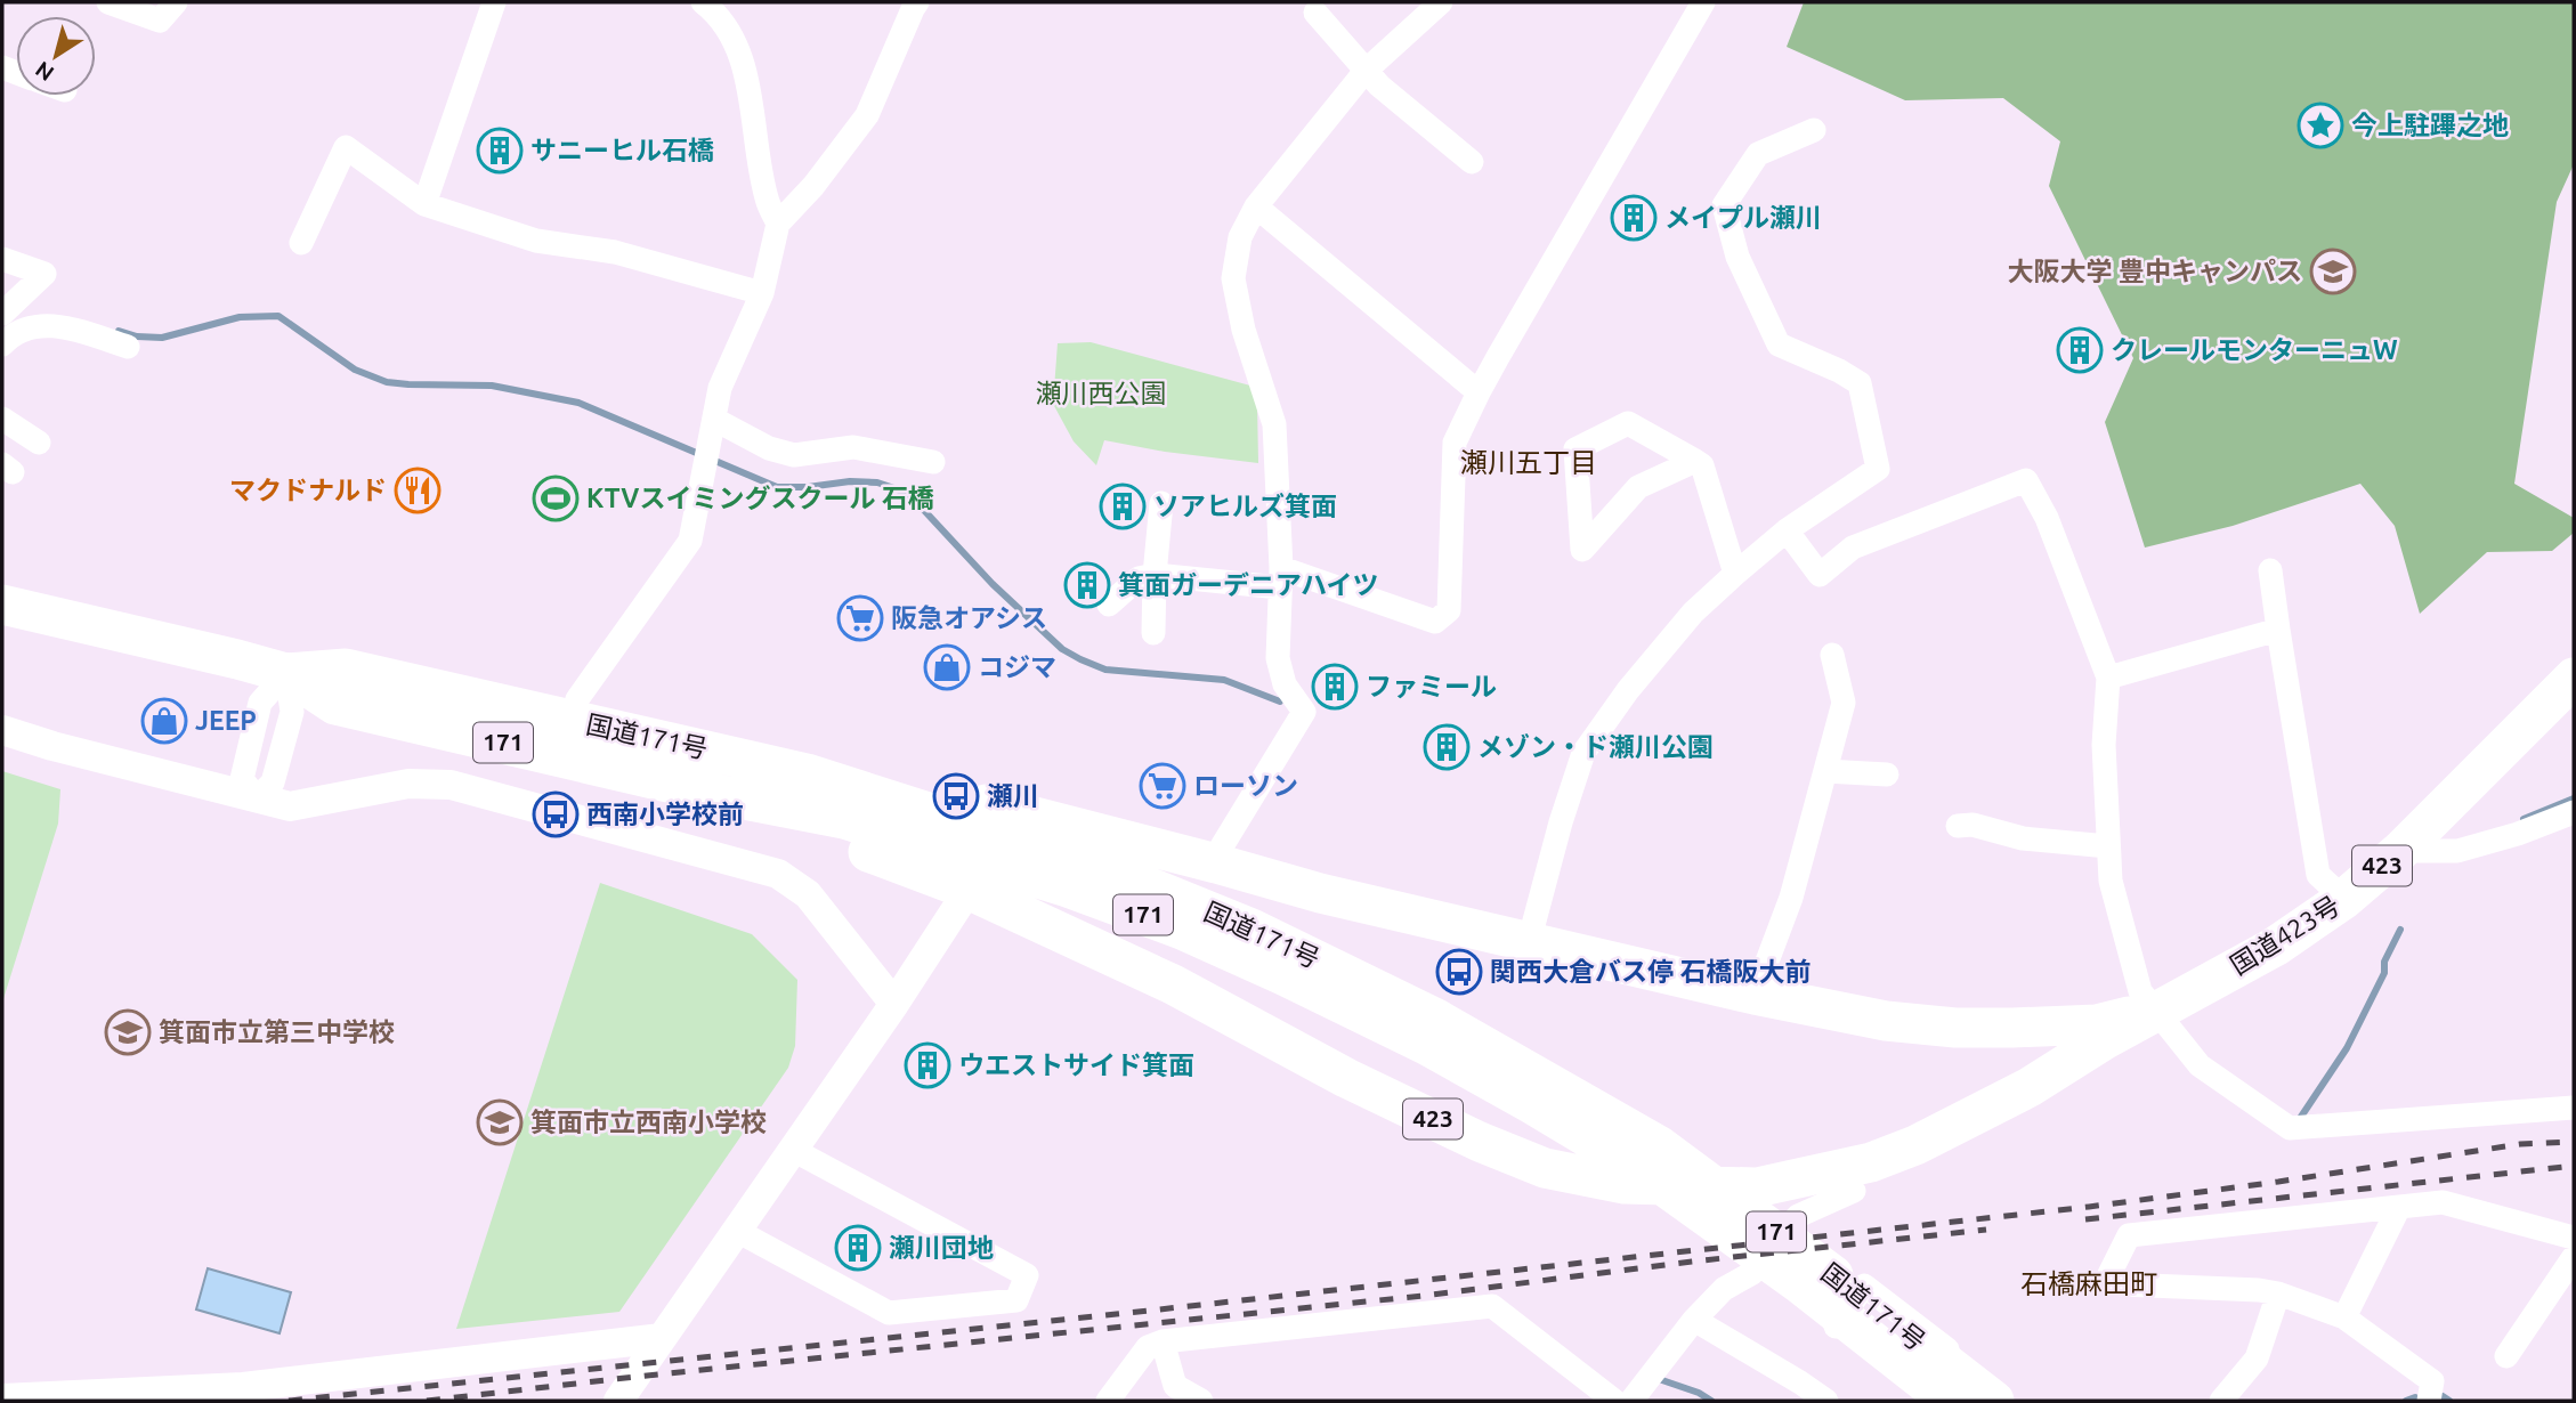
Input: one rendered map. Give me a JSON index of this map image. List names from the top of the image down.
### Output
{
  "streets": {
    "highway": [
      "国道171号",
      "171",
      "423",
      "国道423号"
    ]
  },
  "crossings": [
    ["国道171号", "423"],
    ["423", "国道423号"]
  ],
  "districts": ["瀬川五丁目", "石橋麻田町"],
  "parks": ["瀬川西公園"],
  "places": {
    "place": ["今上駐蹕之地"],
    "building": [
      "サニーヒル石橋",
      "メイプル瀬川",
      "クレールモンターニュW",
      "ソアヒルズ箕面",
      "箕面ガーデニアハイツ",
      "ファミール",
      "メゾン・ド瀬川公園",
      "ウエストサイド箕面",
      "瀬川団地"
    ],
    "school or university": ["大阪大学 豊中キャンパス", "箕面市立第三中学校", "箕面市立西南小学校"],
    "restaurant": ["マクドナルド"],
    "sports": ["KTVスイミングスクール 石橋"],
    "supermarket": ["阪急オアシス", "ローソン"],
    "shop": ["コジマ", "JEEP"],
    "bus stop": ["瀬川", "西南小学校前", "関西大倉バス停 石橋阪大前"]
  },
  "north": "bottom left"
}
